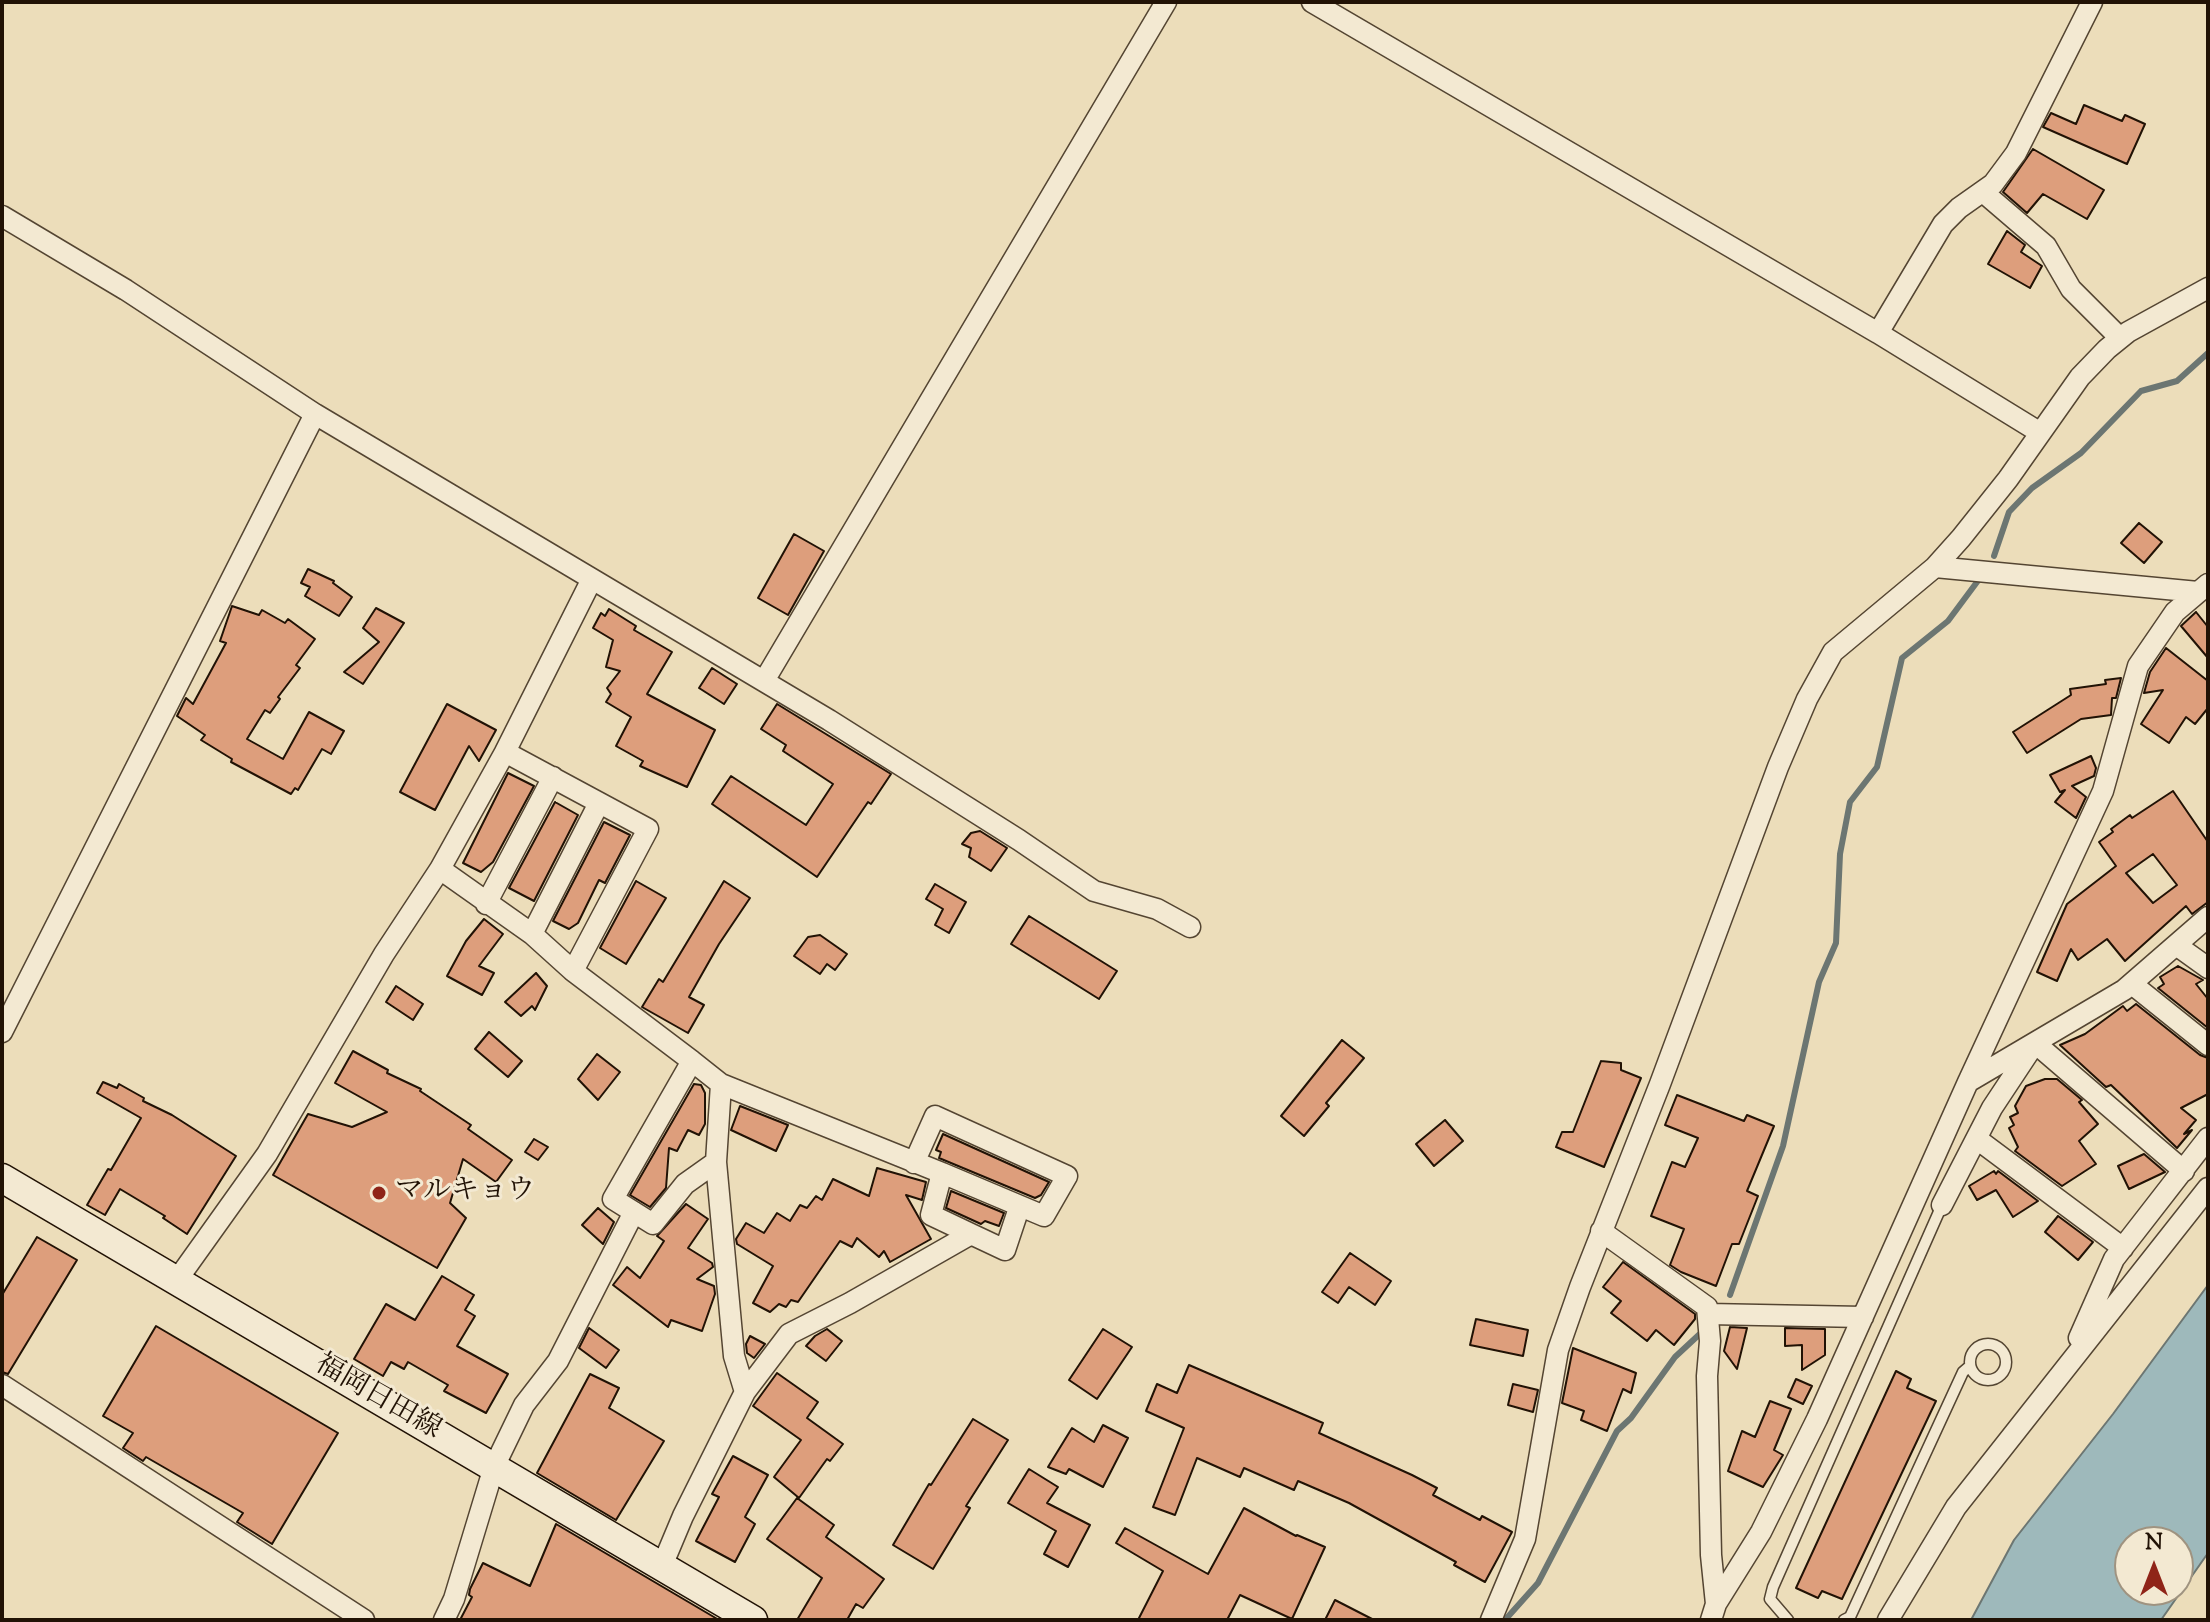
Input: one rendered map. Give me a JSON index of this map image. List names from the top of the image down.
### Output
{
  "streets": {
    "main road": ["福岡日田線"]
  },
  "places": ["マルキョウ"],
  "north": "top"
}
